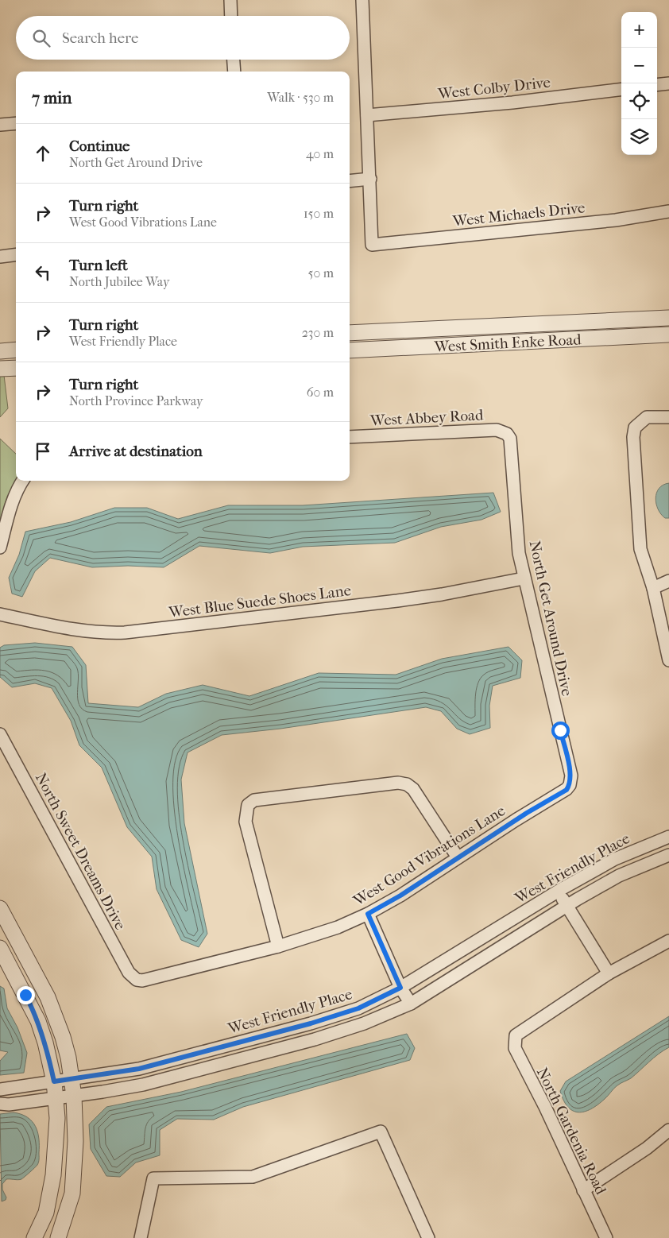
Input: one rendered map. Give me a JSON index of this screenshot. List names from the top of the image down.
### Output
{
  "streets": {
    "street": [
      "West Colby Drive",
      "West Michaels Drive",
      "West Smith Enke Road",
      "West Abbey Road",
      "West Blue Suede Shoes Lane",
      "North Get Around Drive",
      "North Sweet Dreams Drive",
      "West Good Vibrations Lane",
      "West Friendly Place",
      "North Gardenia Road"
    ]
  },
  "crossings": [
    ["West Abbey Road", "North Get Around Drive"],
    ["West Blue Suede Shoes Lane", "North Get Around Drive"],
    ["North Get Around Drive", "West Good Vibrations Lane"],
    ["North Sweet Dreams Drive", "West Good Vibrations Lane"]
  ],
  "page": {
    "map_buttons": ["+", "−"],
    "search": "Search here",
    "heading": ["7 min", "Walk · 530 m"],
    "list": [
      ["Continue", "North Get Around Drive", "40 m"],
      ["Turn right", "West Good Vibrations Lane", "150 m"],
      ["Turn left", "North Jubilee Way", "50 m"],
      ["Turn right", "West Friendly Place", "230 m"],
      ["Turn right", "North Province Parkway", "60 m"],
      "Arrive at destination"
    ]
  }
}
